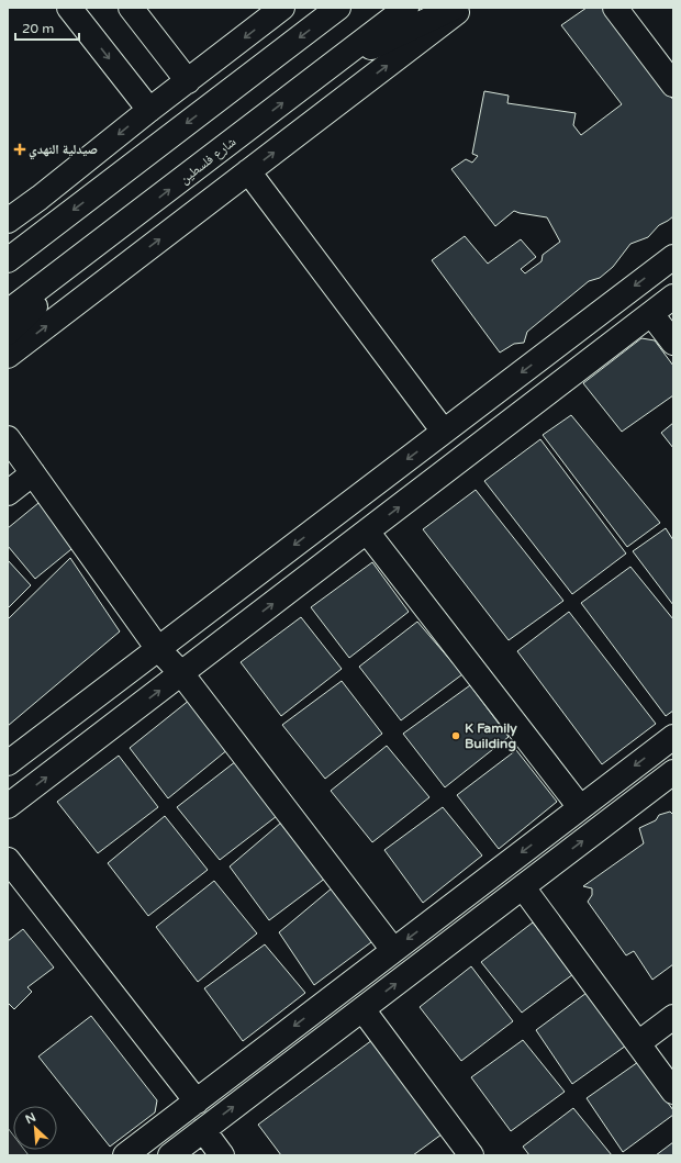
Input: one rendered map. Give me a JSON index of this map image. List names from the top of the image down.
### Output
{
  "streets": {
    "street": ["شارع فلسطين"]
  },
  "places": {
    "health": ["صيدلية النهدي"],
    "other": ["K Family Building"]
  },
  "scale_bar": "20 m",
  "north": "top left"
}
